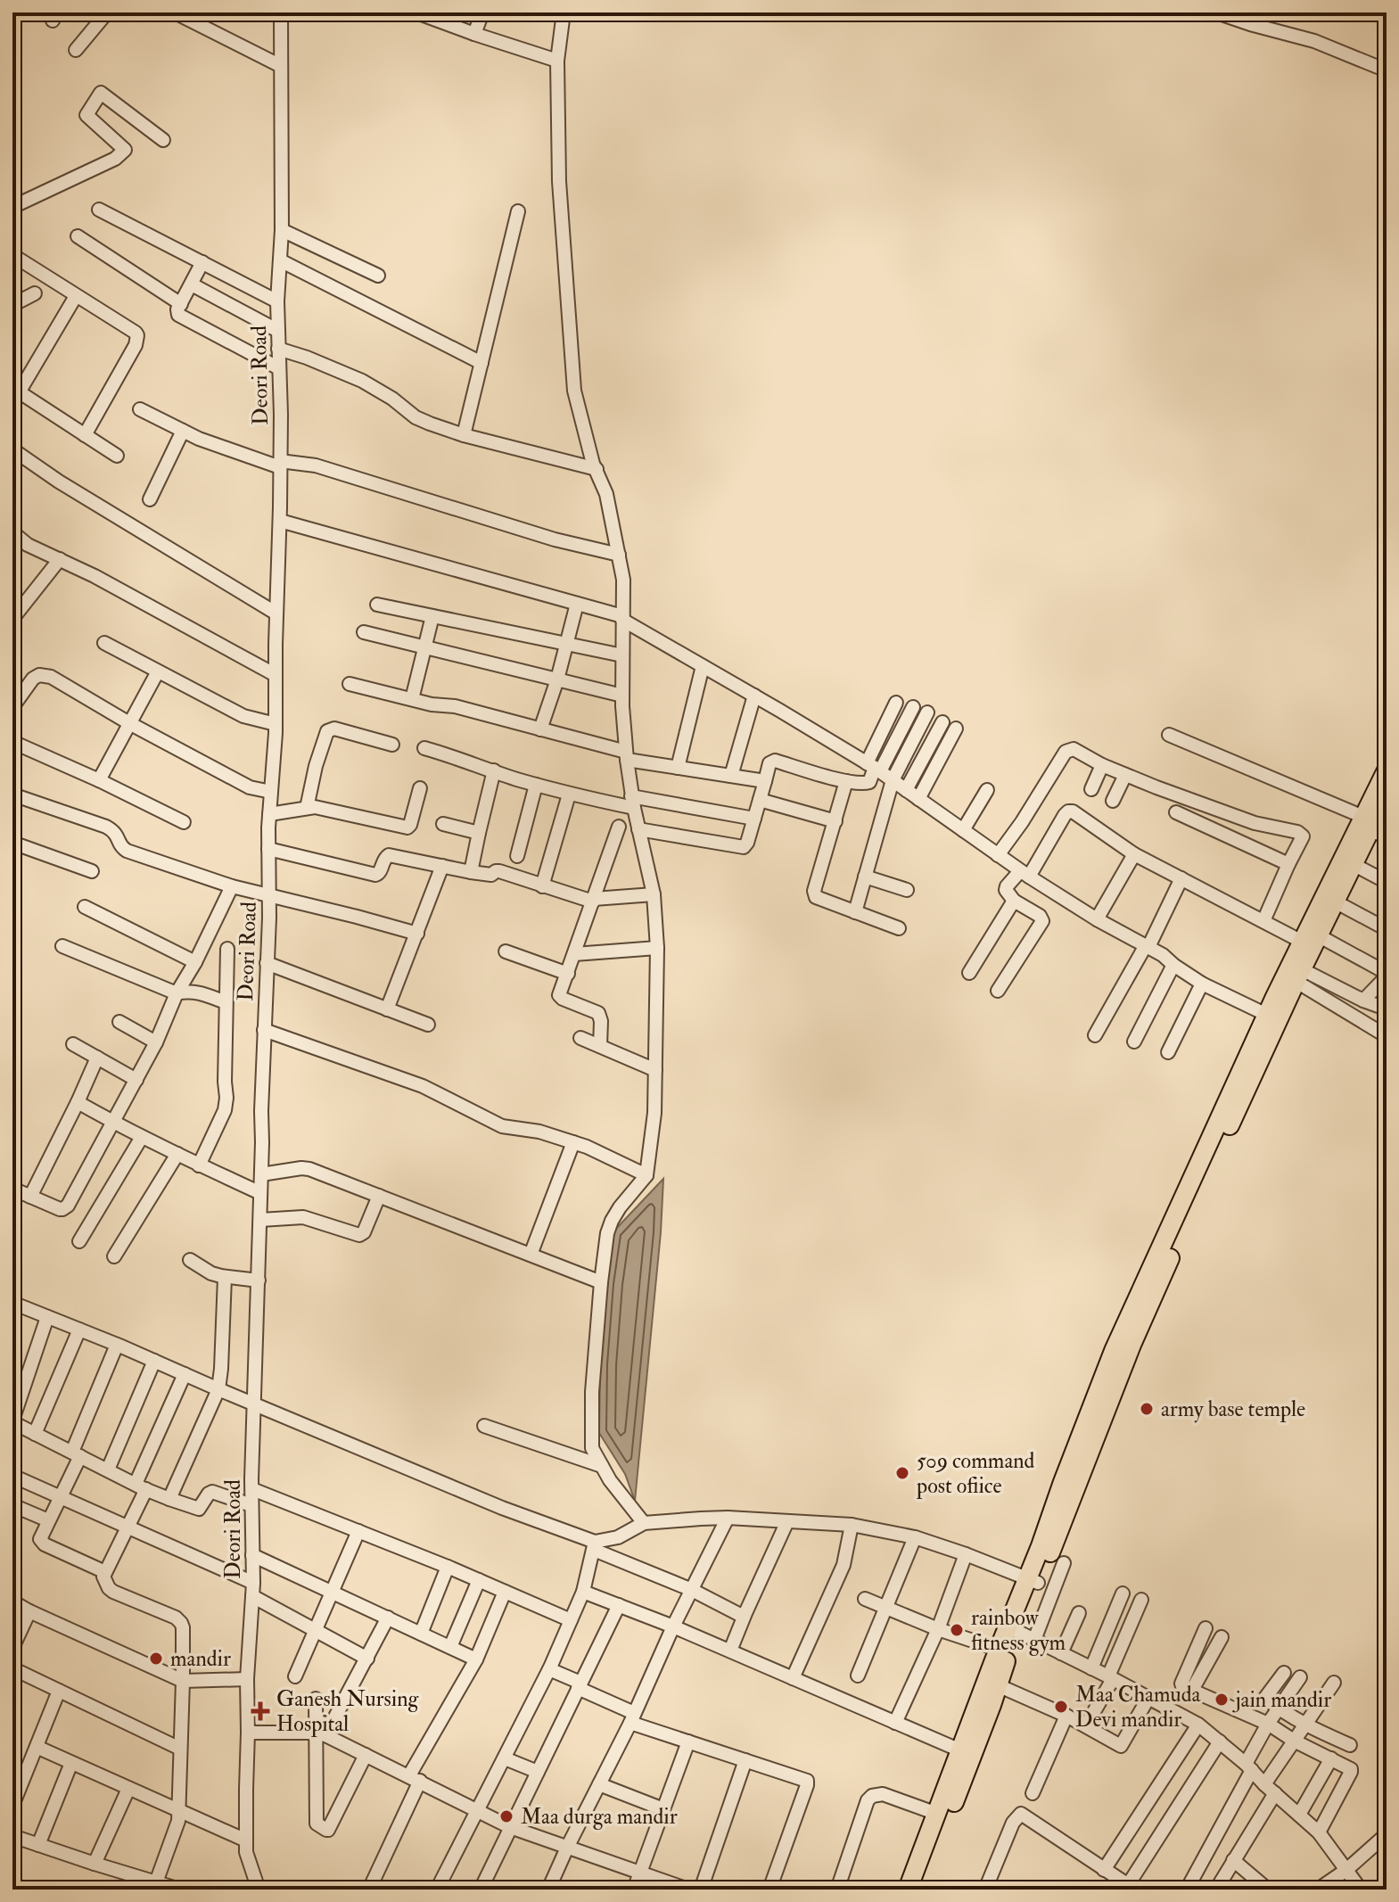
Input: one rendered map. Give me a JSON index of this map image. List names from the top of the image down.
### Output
{
  "streets": {
    "street": ["Deori Road"]
  },
  "places": {
    "other": [
      "army base temple",
      "509 command post ofiice",
      "rainbow fitness gym",
      "mandir",
      "jain mandir",
      "Maa Chamuda Devi mandir",
      "Maa durga mandir"
    ],
    "health": ["Ganesh Nursing Hospital"]
  }
}
